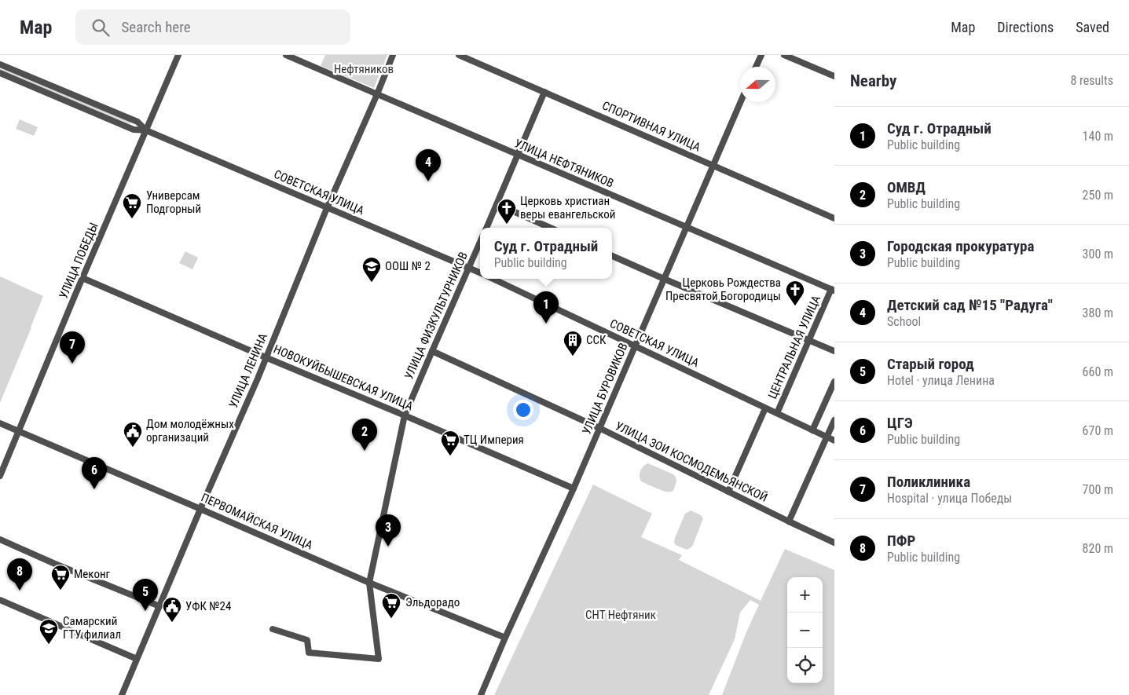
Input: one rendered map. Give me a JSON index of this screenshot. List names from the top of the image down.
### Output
{
  "streets": {
    "street": [
      "СПОРТИВНАЯ УЛИЦА",
      "УЛИЦА НЕФТЯНИКОВ",
      "СОВЕТСКАЯ УЛИЦА",
      "УЛИЦА ПОБЕДЫ",
      "УЛИЦА ФИЗКУЛЬТУРНИКОВ",
      "ЦЕНТРАЛЬНАЯ УЛИЦА",
      "УЛИЦА ЛЕНИНА",
      "НОВОКУЙБЫШЕВСКАЯ УЛИЦА",
      "УЛИЦА БУРОВИКОВ",
      "УЛИЦА ЗОИ КОСМОДЕМЬЯНСКОЙ",
      "ПЕРВОМАЙСКАЯ УЛИЦА"
    ]
  },
  "crossings": [
    ["СПОРТИВНАЯ УЛИЦА", "УЛИЦА БУРОВИКОВ"],
    ["УЛИЦА НЕФТЯНИКОВ", "ЦЕНТРАЛЬНАЯ УЛИЦА"],
    ["УЛИЦА НЕФТЯНИКОВ", "УЛИЦА ЛЕНИНА"],
    ["УЛИЦА НЕФТЯНИКОВ", "УЛИЦА БУРОВИКОВ"],
    ["СОВЕТСКАЯ УЛИЦА", "УЛИЦА ПОБЕДЫ"],
    ["СОВЕТСКАЯ УЛИЦА", "УЛИЦА ФИЗКУЛЬТУРНИКОВ"],
    ["СОВЕТСКАЯ УЛИЦА", "ЦЕНТРАЛЬНАЯ УЛИЦА"],
    ["СОВЕТСКАЯ УЛИЦА", "УЛИЦА ЛЕНИНА"],
    ["СОВЕТСКАЯ УЛИЦА", "УЛИЦА БУРОВИКОВ"],
    ["УЛИЦА ПОБЕДЫ", "НОВОКУЙБЫШЕВСКАЯ УЛИЦА"],
    ["УЛИЦА ПОБЕДЫ", "ПЕРВОМАЙСКАЯ УЛИЦА"],
    ["УЛИЦА ФИЗКУЛЬТУРНИКОВ", "НОВОКУЙБЫШЕВСКАЯ УЛИЦА"],
    ["УЛИЦА ФИЗКУЛЬТУРНИКОВ", "УЛИЦА ЗОИ КОСМОДЕМЬЯНСКОЙ"],
    ["УЛИЦА ФИЗКУЛЬТУРНИКОВ", "ПЕРВОМАЙСКАЯ УЛИЦА"],
    ["УЛИЦА ЛЕНИНА", "НОВОКУЙБЫШЕВСКАЯ УЛИЦА"],
    ["УЛИЦА ЛЕНИНА", "ПЕРВОМАЙСКАЯ УЛИЦА"],
    ["НОВОКУЙБЫШЕВСКАЯ УЛИЦА", "УЛИЦА БУРОВИКОВ"],
    ["УЛИЦА БУРОВИКОВ", "УЛИЦА ЗОИ КОСМОДЕМЬЯНСКОЙ"],
    ["УЛИЦА БУРОВИКОВ", "ПЕРВОМАЙСКАЯ УЛИЦА"]
  ],
  "parks": ["Нефтяников", "СНТ Нефтяник"],
  "places": {
    "supermarket": [
      "Универсам Подгорный",
      "ТЦ Империя",
      "Меконг",
      "Эльдорадо"
    ],
    "church": ["Церковь христиан веры евангельской", "Церковь Рождества Пресвятой Богородицы"],
    "school or university": ["ООШ № 2", "Самарский ГТУ филиал"],
    "building": ["ССК"],
    "public building": ["Дом молодёжных организаций", "УФК №24"]
  },
  "north": "left",
  "page": {
    "header": "Map",
    "search": "Search here",
    "nav": ["Map", "Directions", "Saved"],
    "heading": ["Nearby", "8 results"],
    "list": [
      {
        "mark": "1",
        "name": "Суд г. Отрадный",
        "note": "Public building",
        "value": "140 m"
      },
      {
        "mark": "2",
        "name": "ОМВД",
        "note": "Public building",
        "value": "250 m"
      },
      {
        "mark": "3",
        "name": "Городская прокуратура",
        "note": "Public building",
        "value": "300 m"
      },
      {
        "mark": "4",
        "name": "Детский сад №15 \"Радуга\"",
        "note": "School",
        "value": "380 m"
      },
      {
        "mark": "5",
        "name": "Старый город",
        "note": "Hotel · улица Ленина",
        "value": "660 m"
      },
      {
        "mark": "6",
        "name": "ЦГЭ",
        "note": "Public building",
        "value": "670 m"
      },
      {
        "mark": "7",
        "name": "Поликлиника",
        "note": "Hospital · улица Победы",
        "value": "700 m"
      },
      {
        "mark": "8",
        "name": "ПФР",
        "note": "Public building",
        "value": "820 m"
      }
    ],
    "pins": [
      "4",
      "1",
      "7",
      "2",
      "6",
      "3",
      "8",
      "5"
    ],
    "popup": ["Суд г. Отрадный", "Public building"],
    "map_buttons": ["+", "−"]
  }
}
